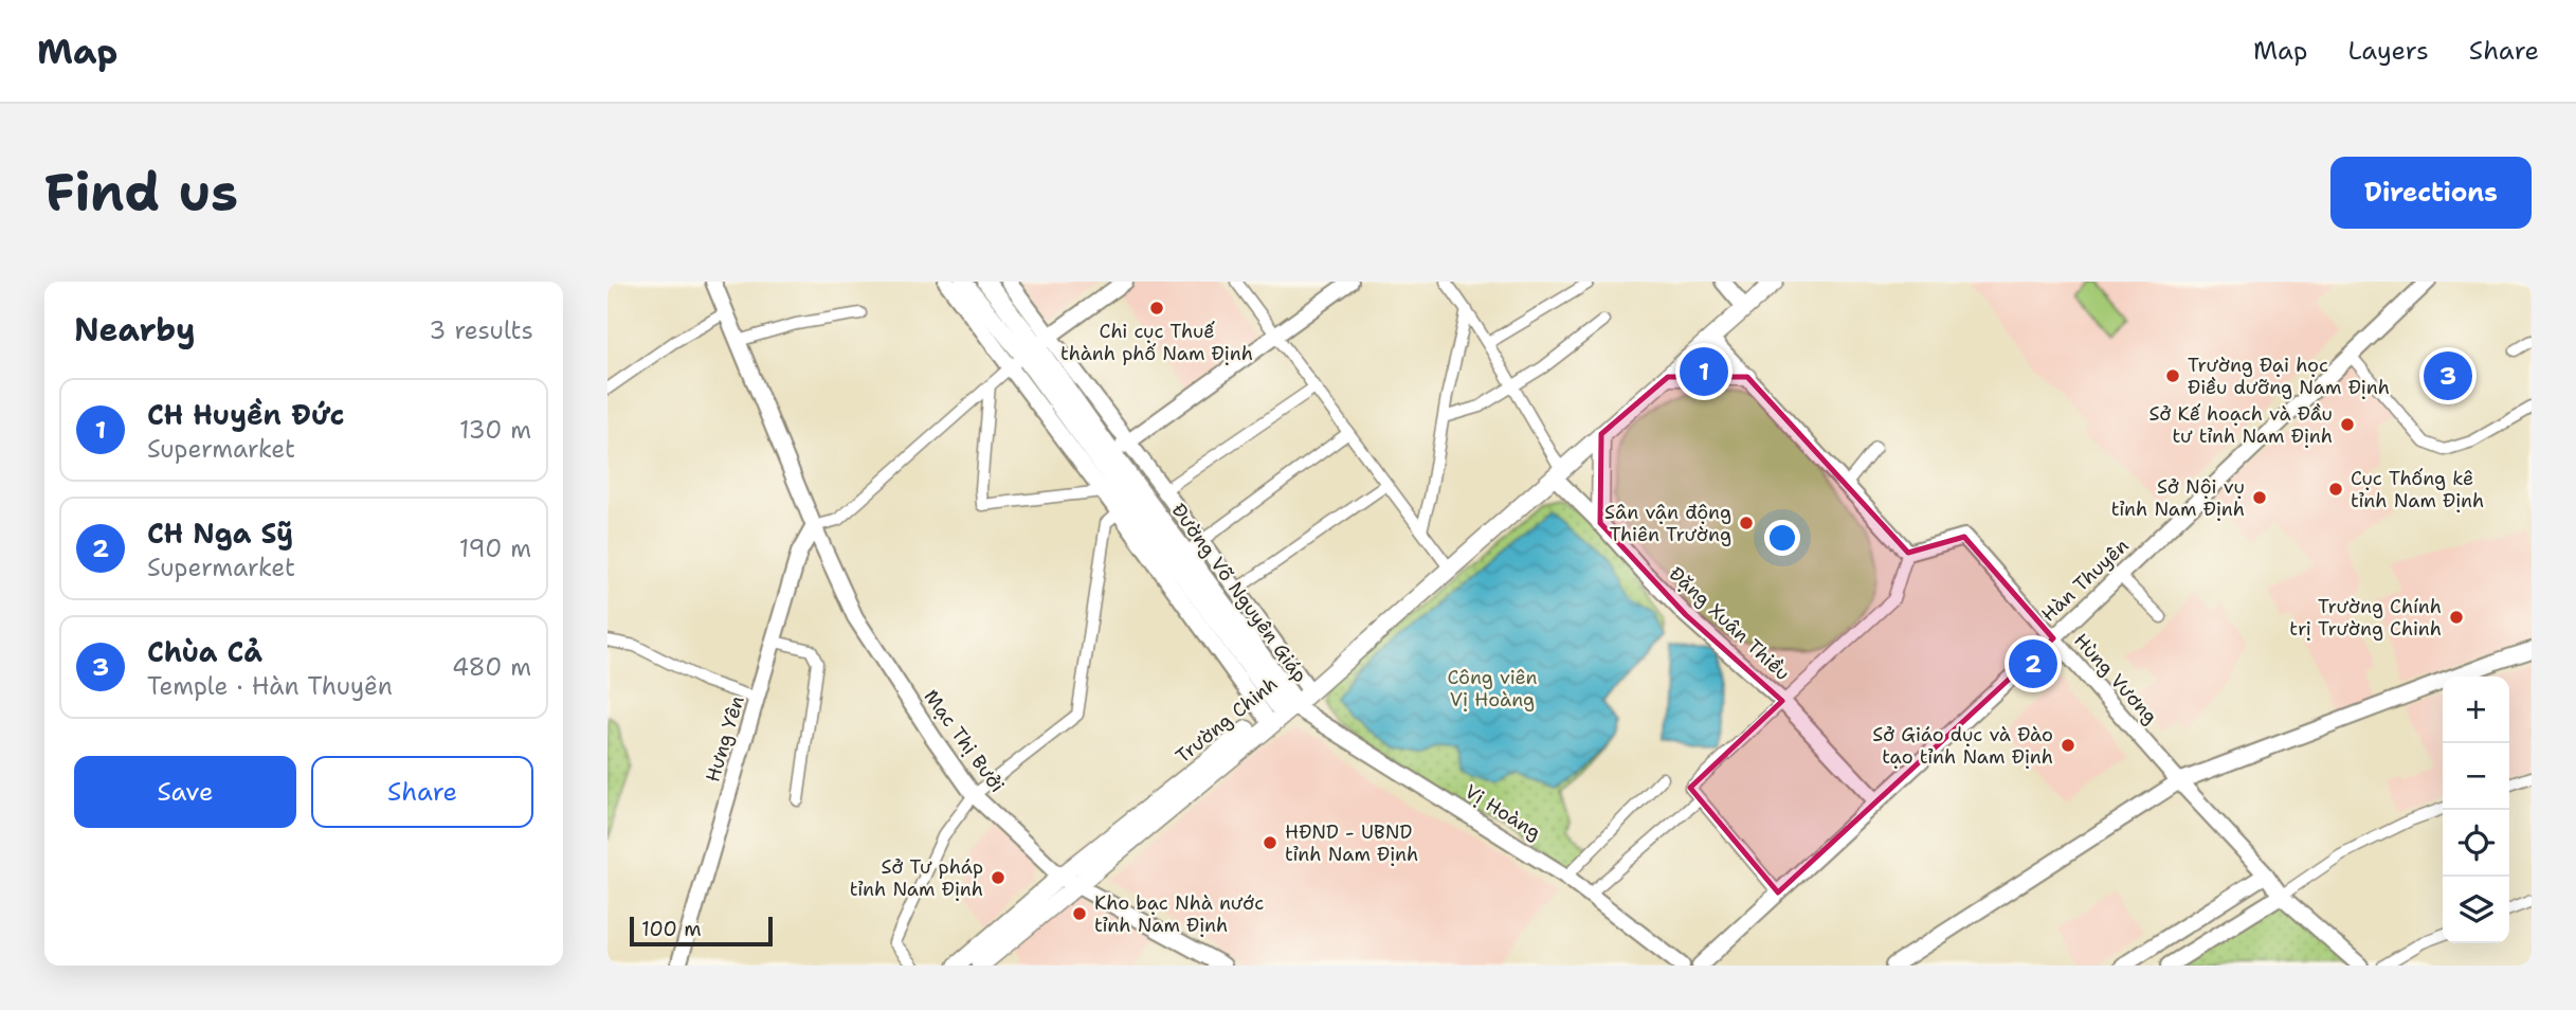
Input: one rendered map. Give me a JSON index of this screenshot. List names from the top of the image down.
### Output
{
  "streets": {
    "main road": ["Đường Võ Nguyên Giáp", "Trường Chinh"],
    "street": [
      "Hàn Thuyên",
      "Đặng Xuân Thiều",
      "Hùng Vương",
      "Hưng Yên",
      "Mạc Thị Bưởi",
      "Vị Hoàng"
    ]
  },
  "crossings": [
    ["Hàn Thuyên", "Đặng Xuân Thiều"],
    ["Hàn Thuyên", "Hùng Vương"],
    ["Đường Võ Nguyên Giáp", "Trường Chinh"],
    ["Đường Võ Nguyên Giáp", "Vị Hoàng"],
    ["Đặng Xuân Thiều", "Trường Chinh"],
    ["Trường Chinh", "Mạc Thị Bưởi"],
    ["Trường Chinh", "Vị Hoàng"],
    ["Hưng Yên", "Mạc Thị Bưởi"]
  ],
  "parks": ["Công viên Vị Hoàng"],
  "places": [
    "Chi cục Thuế thành phố Nam Định",
    "Trường Đại học Điều dưỡng Nam Định",
    "Sở Kế hoạch và Đầu tư tỉnh Nam Định",
    "Cục Thống kê tỉnh Nam Định",
    "Sở Nội vụ tỉnh Nam Định",
    "Sân vận động Thiên Trường",
    "Trường Chính trị Trường Chinh",
    "Sở Giáo dục và Đào tạo tỉnh Nam Định",
    "HĐND - UBND tỉnh Nam Định",
    "Sở Tư pháp tỉnh Nam Định",
    "Kho bạc Nhà nước tỉnh Nam Định"
  ],
  "scale_bar": "100 m",
  "page": {
    "header": "Map",
    "nav": ["Map", "Layers", "Share"],
    "buttons": [
      "Directions",
      ["Save", "Share"]
    ],
    "title": "Find us",
    "heading": ["Nearby", "3 results"],
    "pins": ["1", "3", "2"],
    "list": [
      {
        "mark": "1",
        "name": "CH Huyền Đức",
        "note": "Supermarket",
        "value": "130 m"
      },
      {
        "mark": "2",
        "name": "CH Nga Sỹ",
        "note": "Supermarket",
        "value": "190 m"
      },
      {
        "mark": "3",
        "name": "Chùa Cả",
        "note": "Temple · Hàn Thuyên",
        "value": "480 m"
      }
    ],
    "map_buttons": ["+", "−"],
    "scale": "100 m"
  }
}
